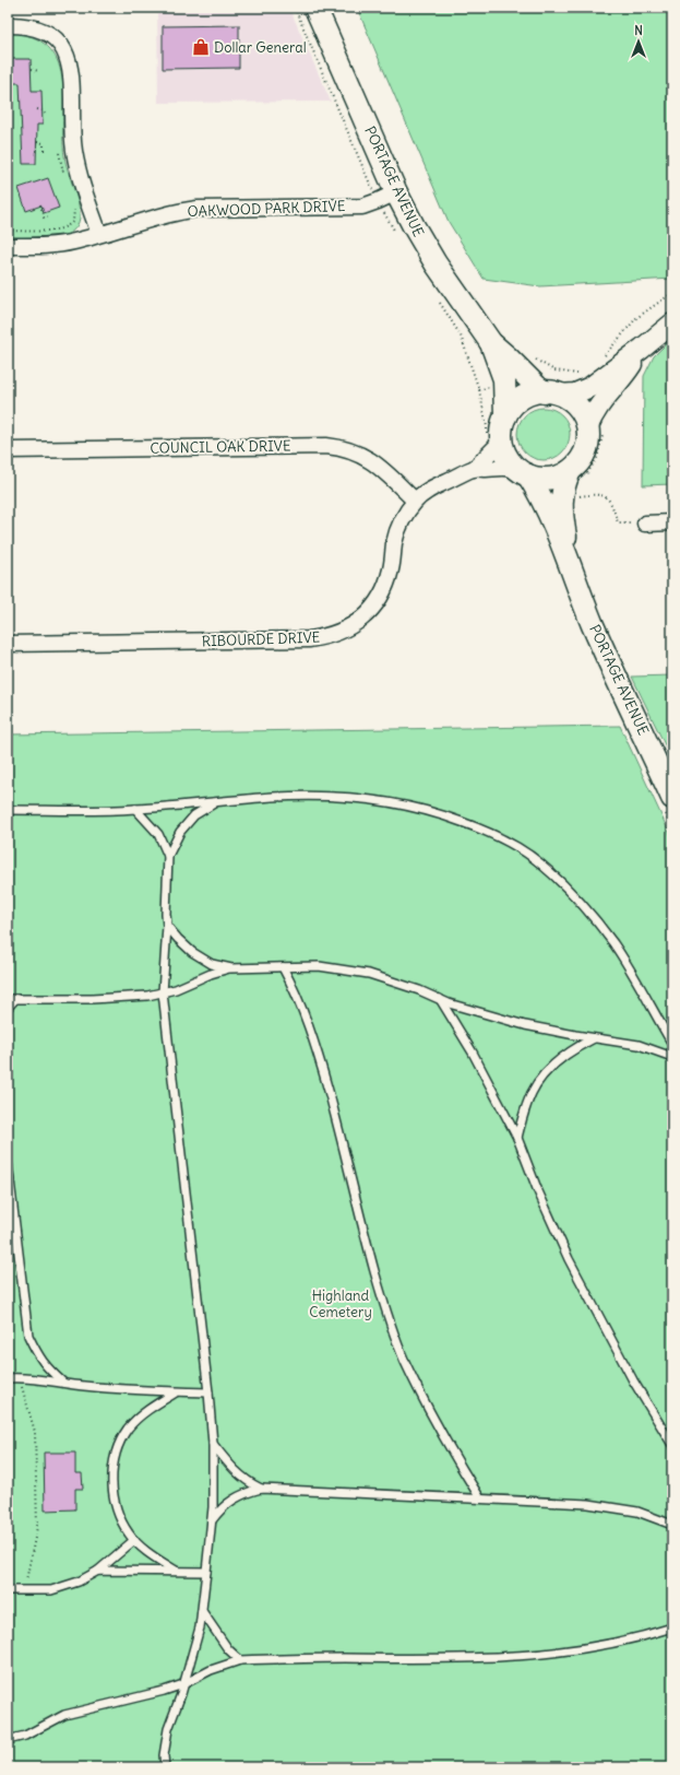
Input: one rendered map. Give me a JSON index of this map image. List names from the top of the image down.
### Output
{
  "streets": {
    "main road": ["PORTAGE AVENUE"],
    "street": ["OAKWOOD PARK DRIVE", "COUNCIL OAK DRIVE", "RIBOURDE DRIVE"]
  },
  "crossings": [
    ["PORTAGE AVENUE", "OAKWOOD PARK DRIVE"],
    ["PORTAGE AVENUE", "RIBOURDE DRIVE"],
    ["COUNCIL OAK DRIVE", "RIBOURDE DRIVE"]
  ],
  "parks": ["Highland Cemetery"],
  "places": {
    "shop": ["Dollar General"]
  },
  "north": "top"
}
